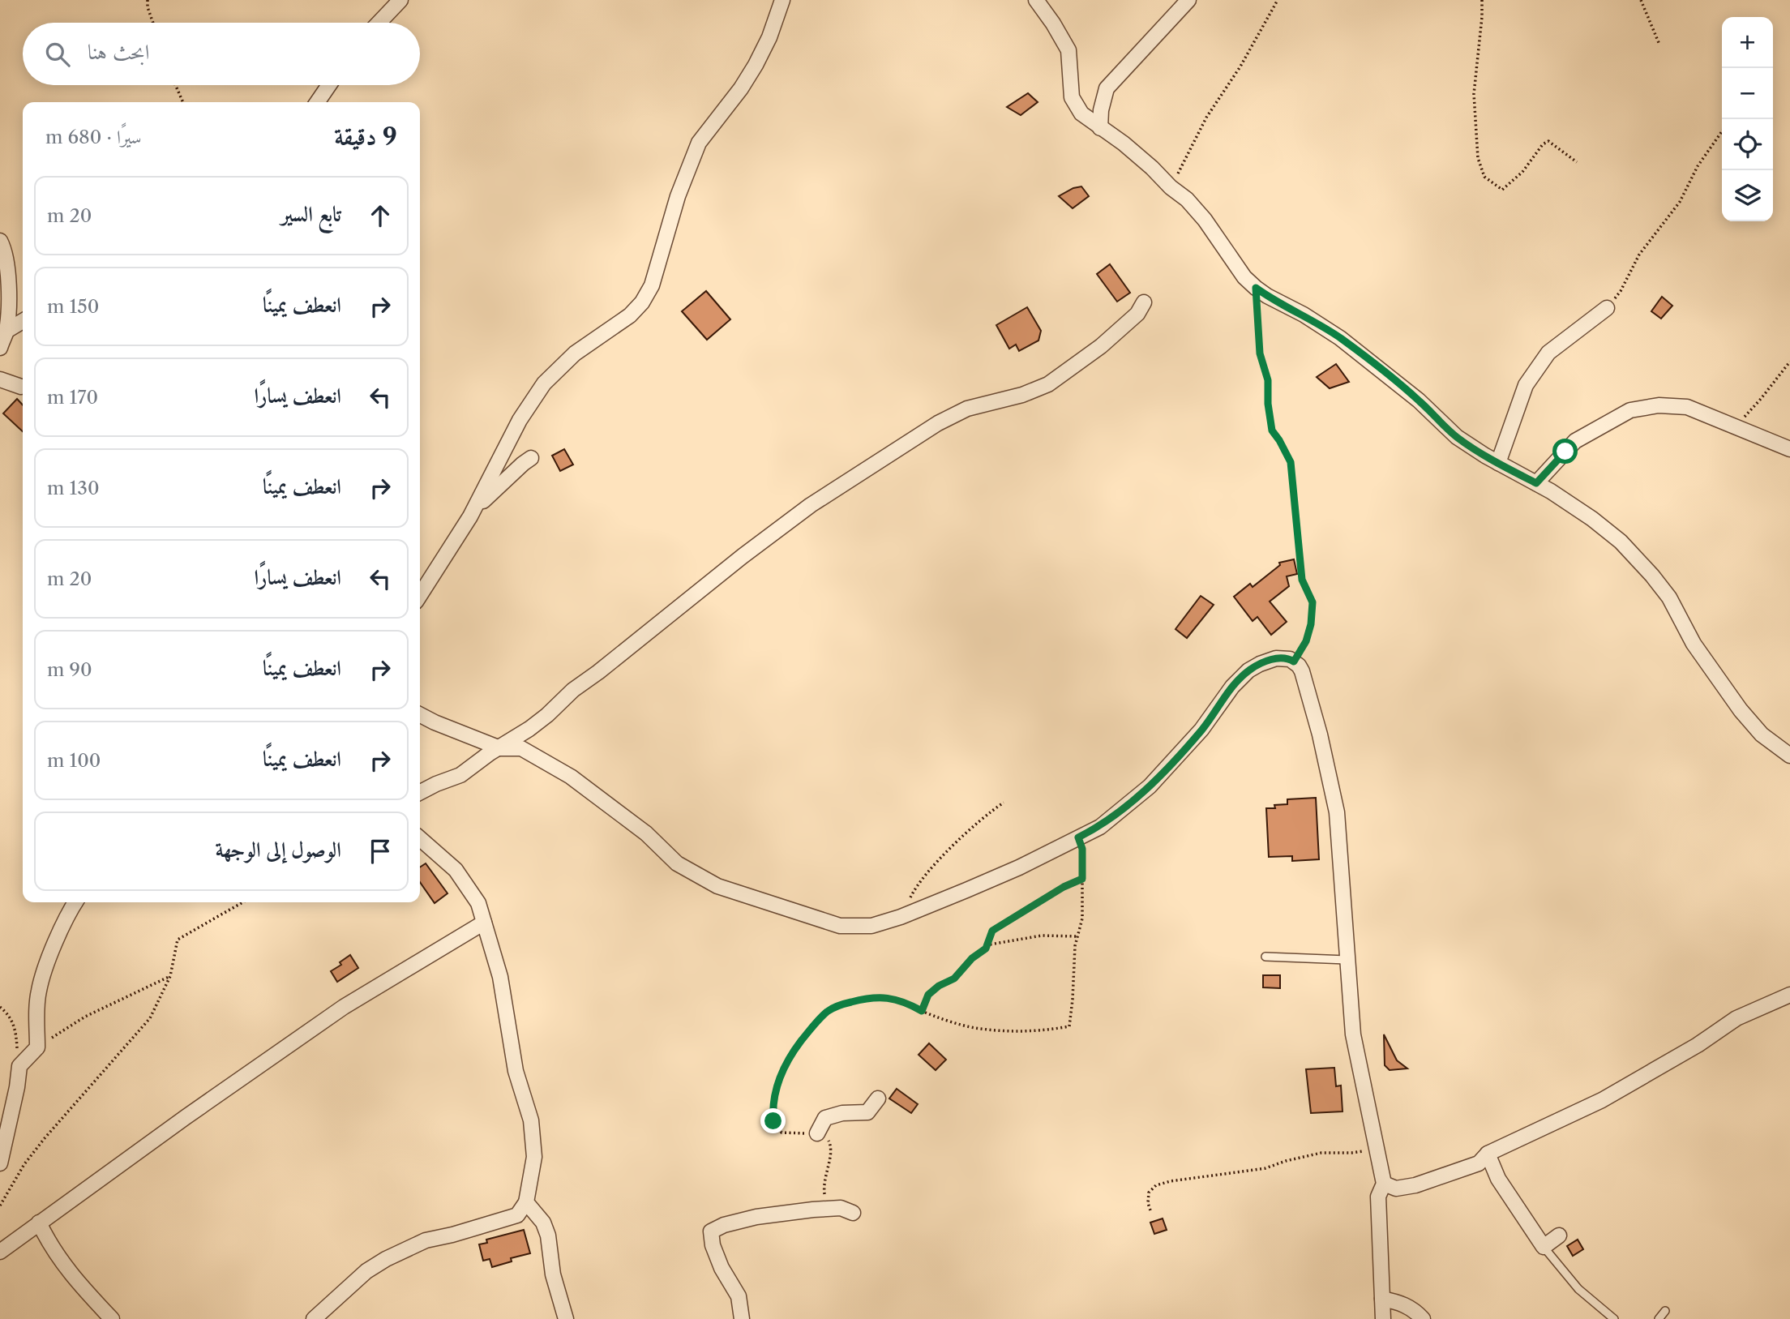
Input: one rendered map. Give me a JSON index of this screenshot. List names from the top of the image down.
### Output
{
  "page": {
    "map_buttons": ["+", "−"],
    "search": "ابحث هنا",
    "heading": ["9 دقيقة", "سيرًا · 680 m"],
    "list": [
      ["تابع السير", "20 m"],
      ["انعطف يمينًا", "150 m"],
      ["انعطف يسارًا", "170 m"],
      ["انعطف يمينًا", "130 m"],
      ["انعطف يسارًا", "20 m"],
      ["انعطف يمينًا", "90 m"],
      ["انعطف يمينًا", "100 m"],
      "الوصول إلى الوجهة"
    ]
  }
}
